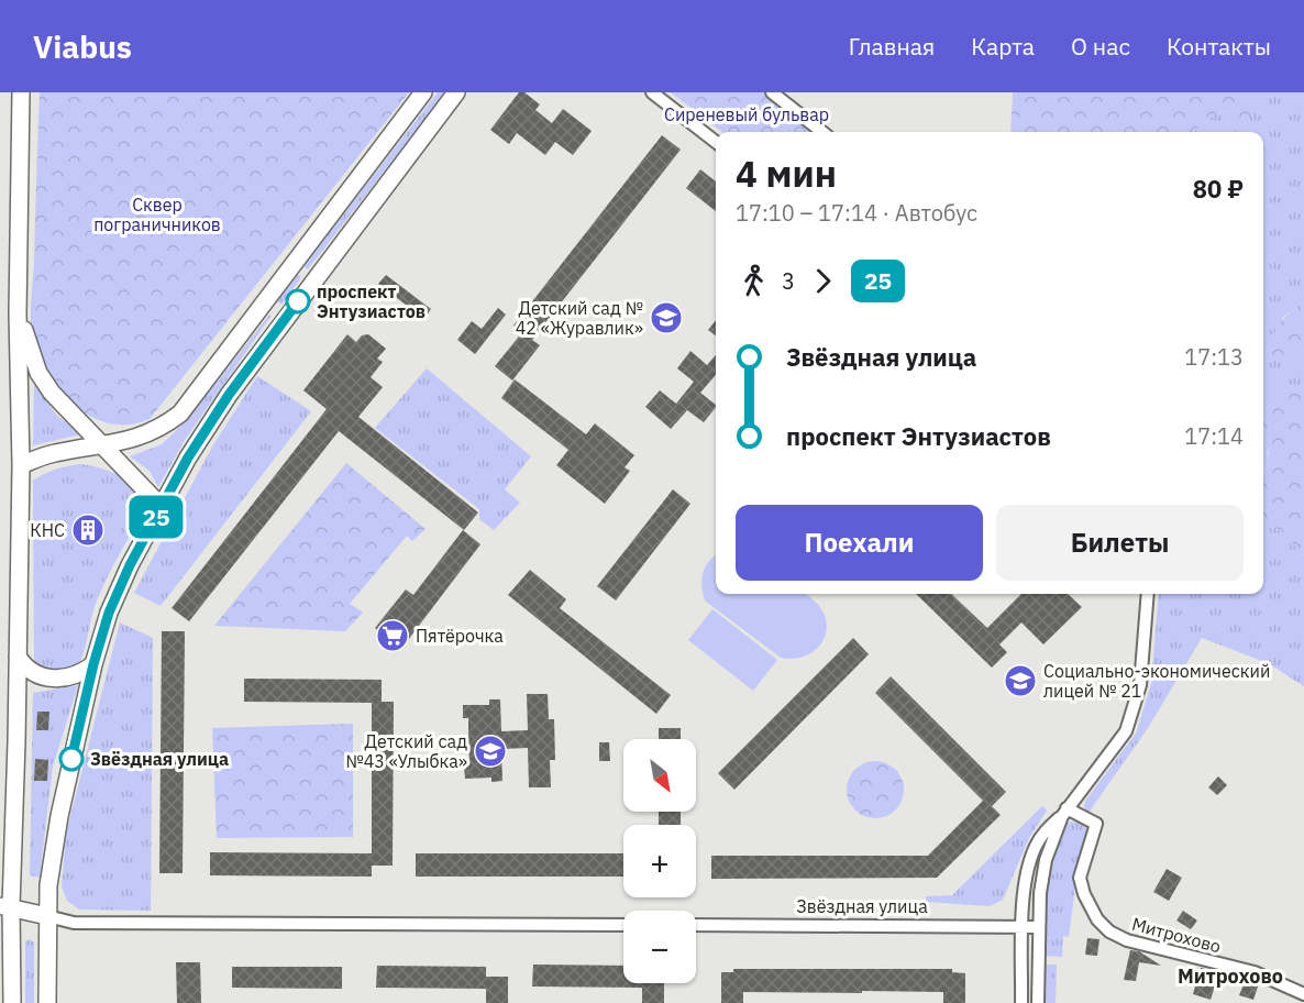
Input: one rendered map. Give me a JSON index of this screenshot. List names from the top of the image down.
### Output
{
  "streets": {
    "street": ["Звёздная улица", "Митрохово"]
  },
  "districts": ["Митрохово"],
  "parks": ["Сиреневый бульвар", "Сквер пограничников"],
  "places": {
    "other": ["проспект Энтузиастов", "Звёздная улица"],
    "school or university": ["Детский сад № 42 «Журавлик»", "Социально-экономический лицей № 21", "Детский сад №43 «Улыбка»"],
    "building": ["КНС"],
    "supermarket": ["Пятёрочка"]
  },
  "lines": ["bus line 25"],
  "north": "bottom right",
  "page": {
    "header": "Viabus",
    "nav": [
      "Главная",
      "Карта",
      "О нас",
      "Контакты"
    ],
    "on_map": "25",
    "heading": ["4 мин", "17:10 – 17:14 · Автобус", "80 ₽"],
    "legs": ["3", "25"],
    "list": [
      {
        "name": "Звёздная улица",
        "value": "17:13"
      },
      {
        "name": "проспект Энтузиастов",
        "value": "17:14"
      }
    ],
    "buttons": ["Поехали", "Билеты"],
    "map_buttons": ["+", "−"]
  }
}
